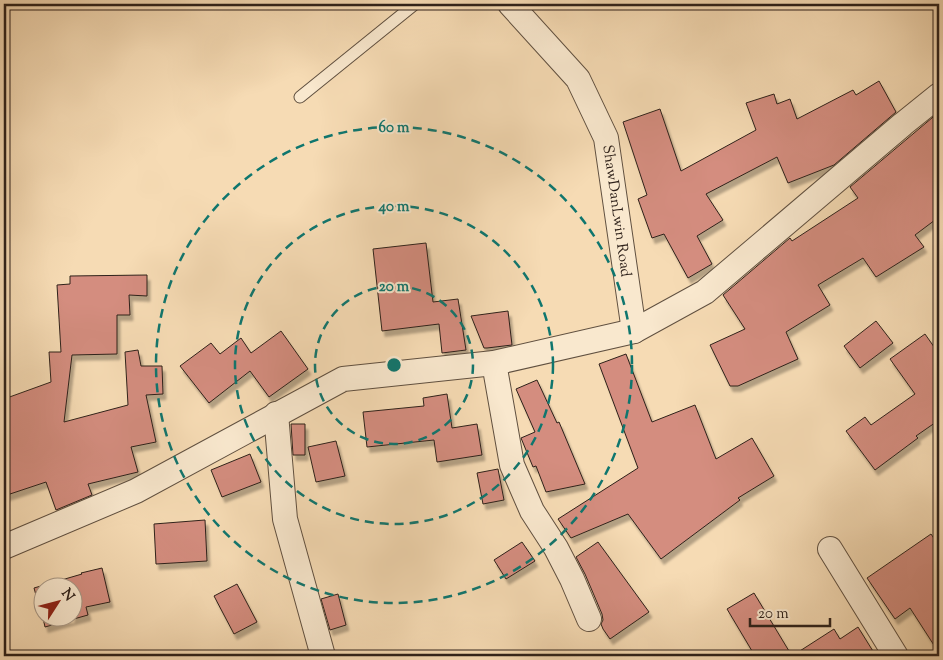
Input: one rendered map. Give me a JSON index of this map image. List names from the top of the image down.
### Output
{
  "streets": {
    "street": ["ShawDanLwin Road"]
  },
  "scale_bar": "20 m",
  "north": "top right",
  "rings": ["60 m", "40 m", "20 m"]
}
